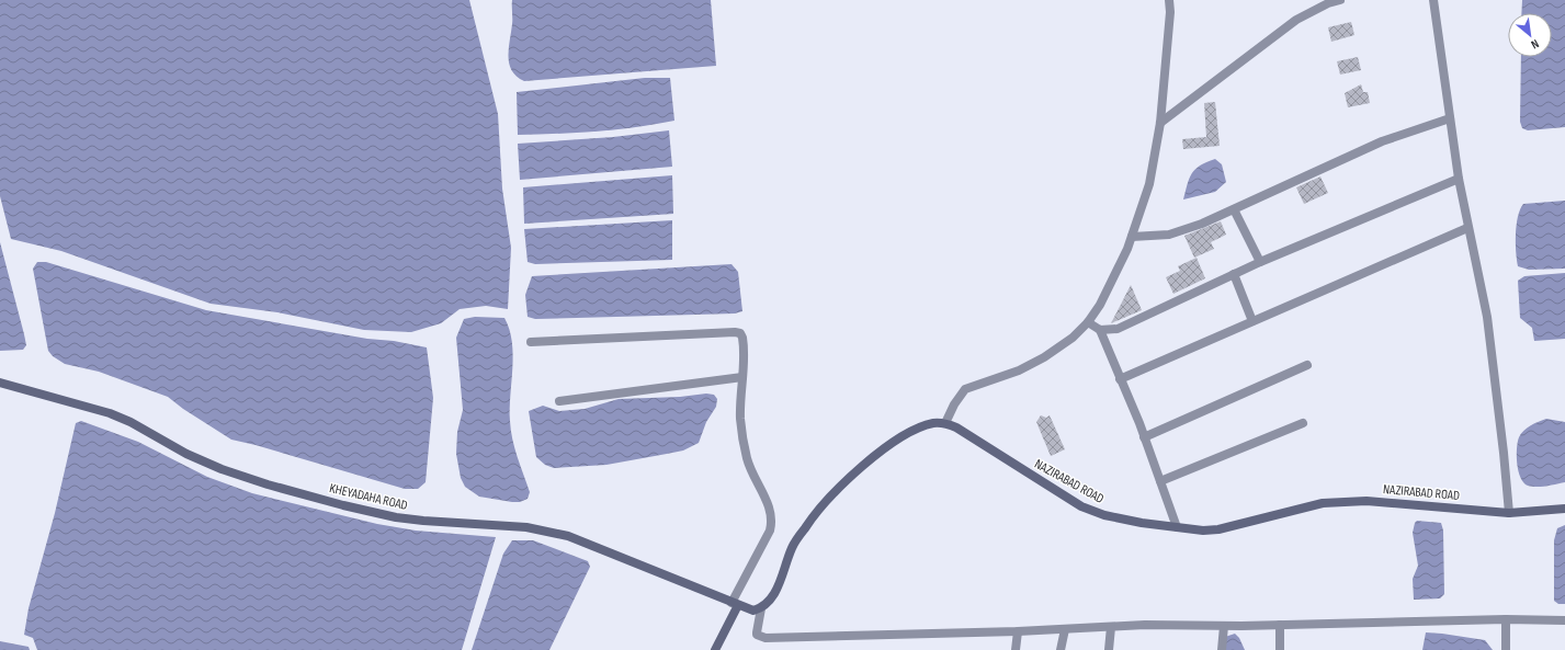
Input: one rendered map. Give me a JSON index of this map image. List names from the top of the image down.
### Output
{
  "streets": {
    "main road": ["NAZIRABAD ROAD", "KHEYADAHA ROAD"]
  },
  "north": "bottom right"
}
